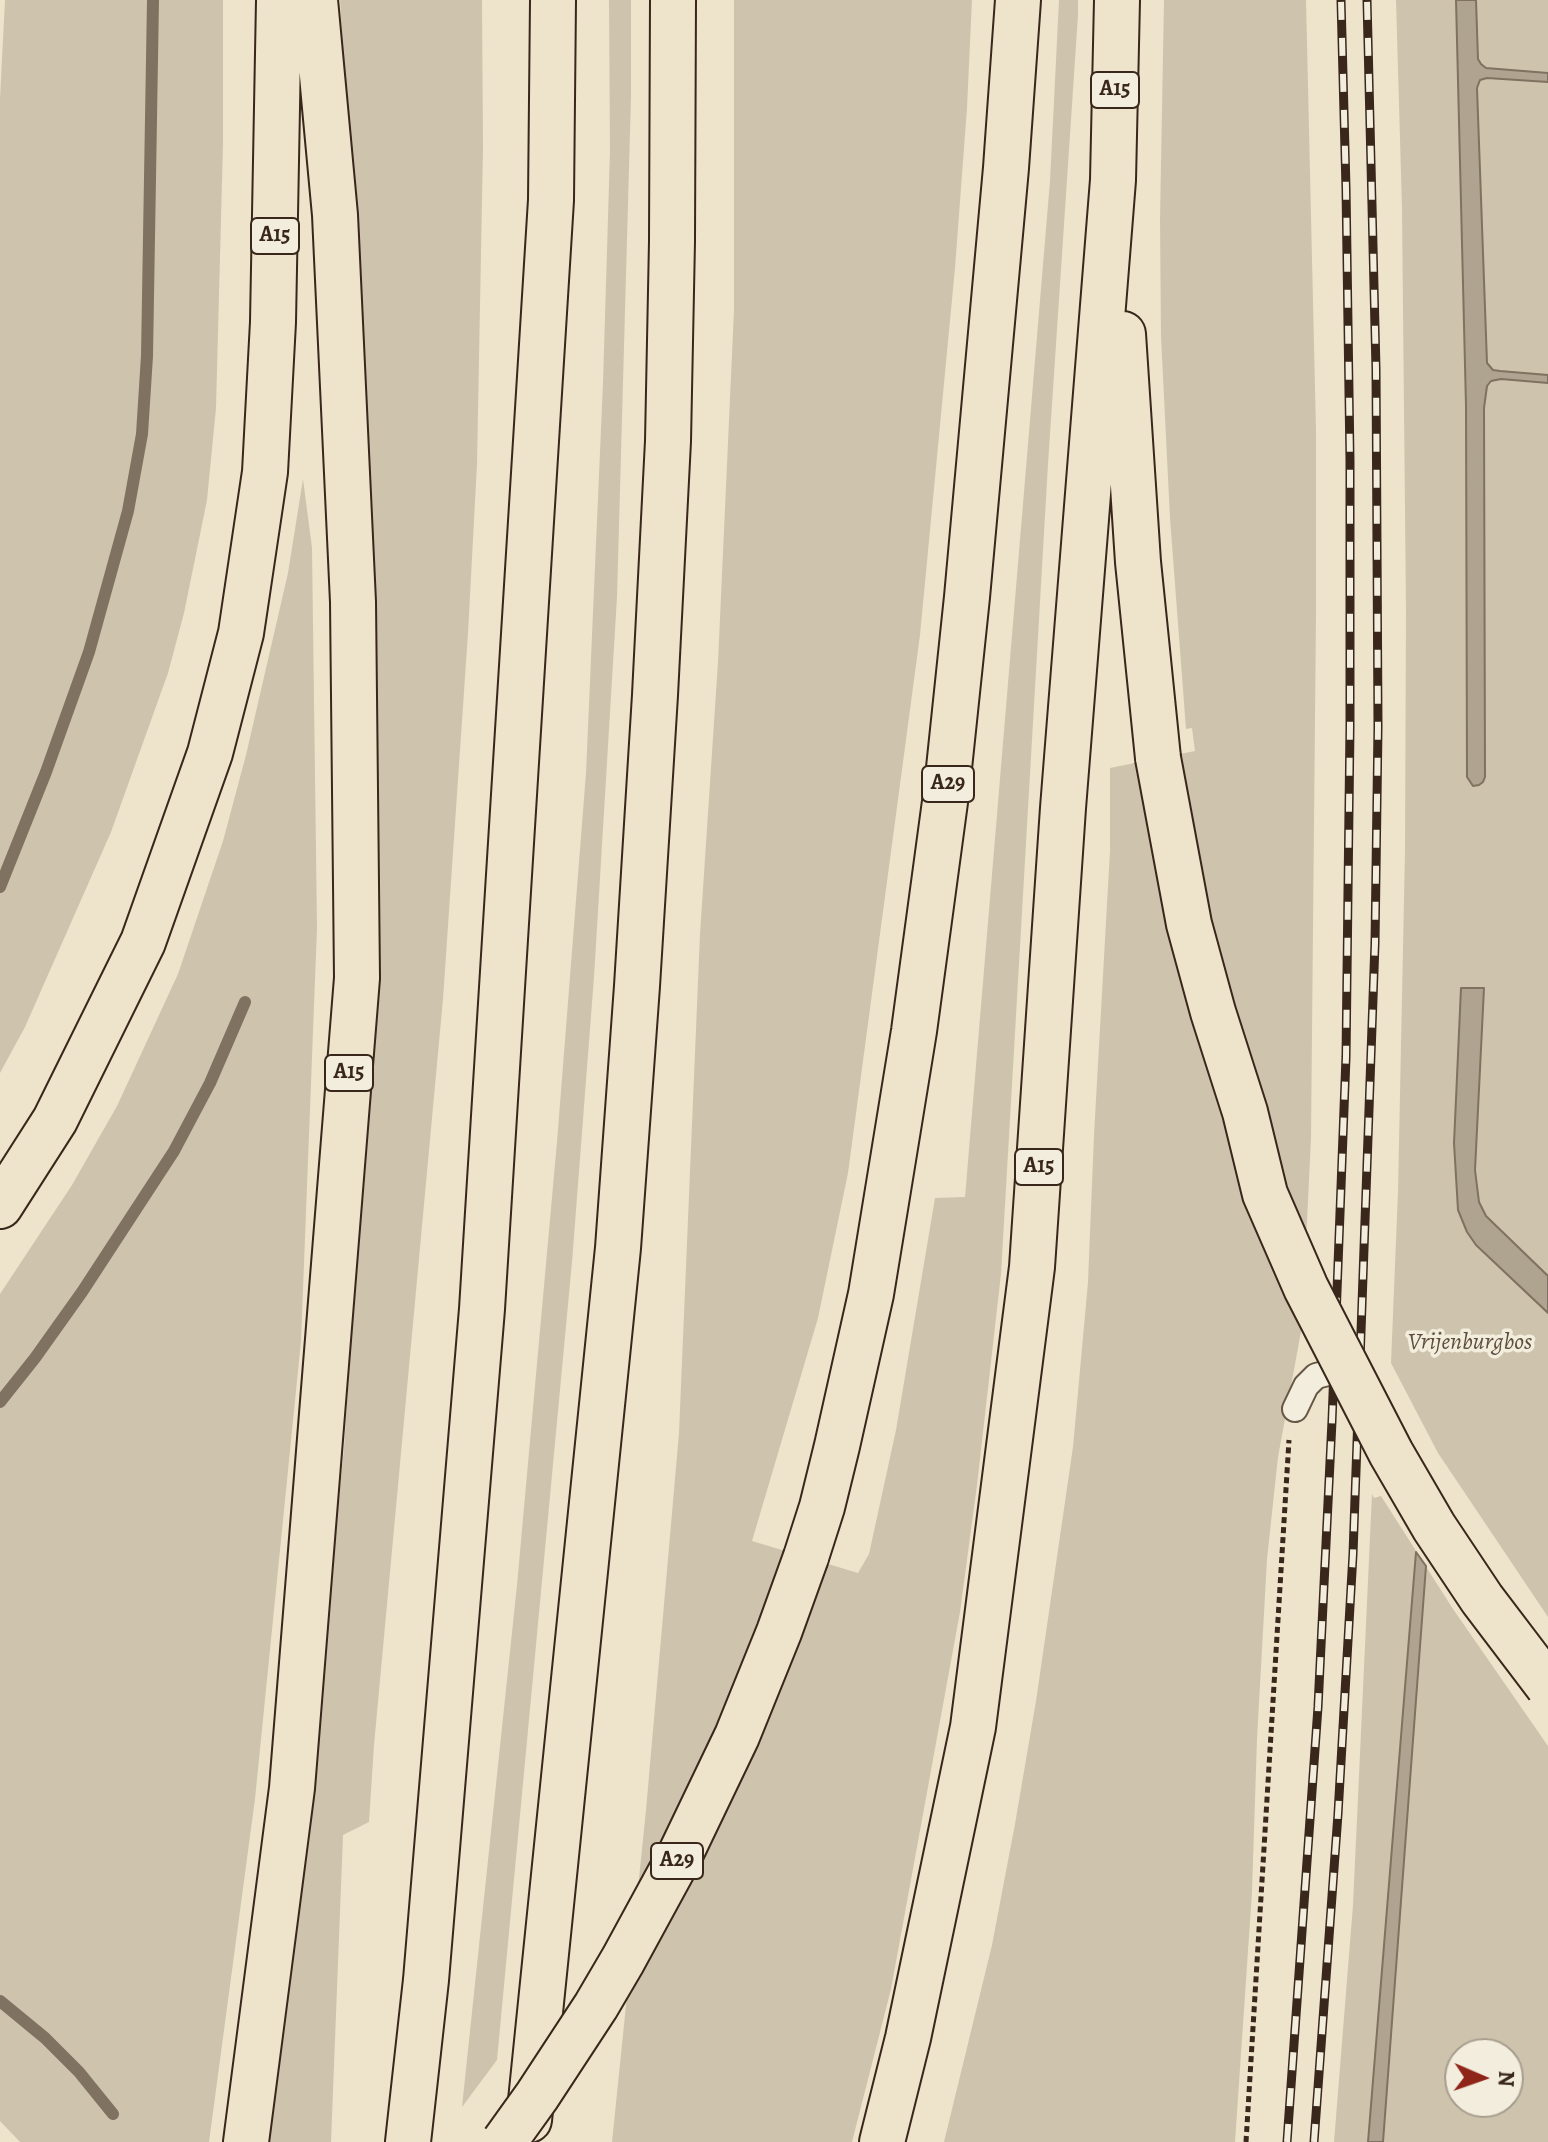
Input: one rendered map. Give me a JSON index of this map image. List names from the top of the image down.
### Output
{
  "streets": {
    "highway": ["A15", "A29"]
  },
  "parks": ["Vrijenburgbos"],
  "north": "right"
}
